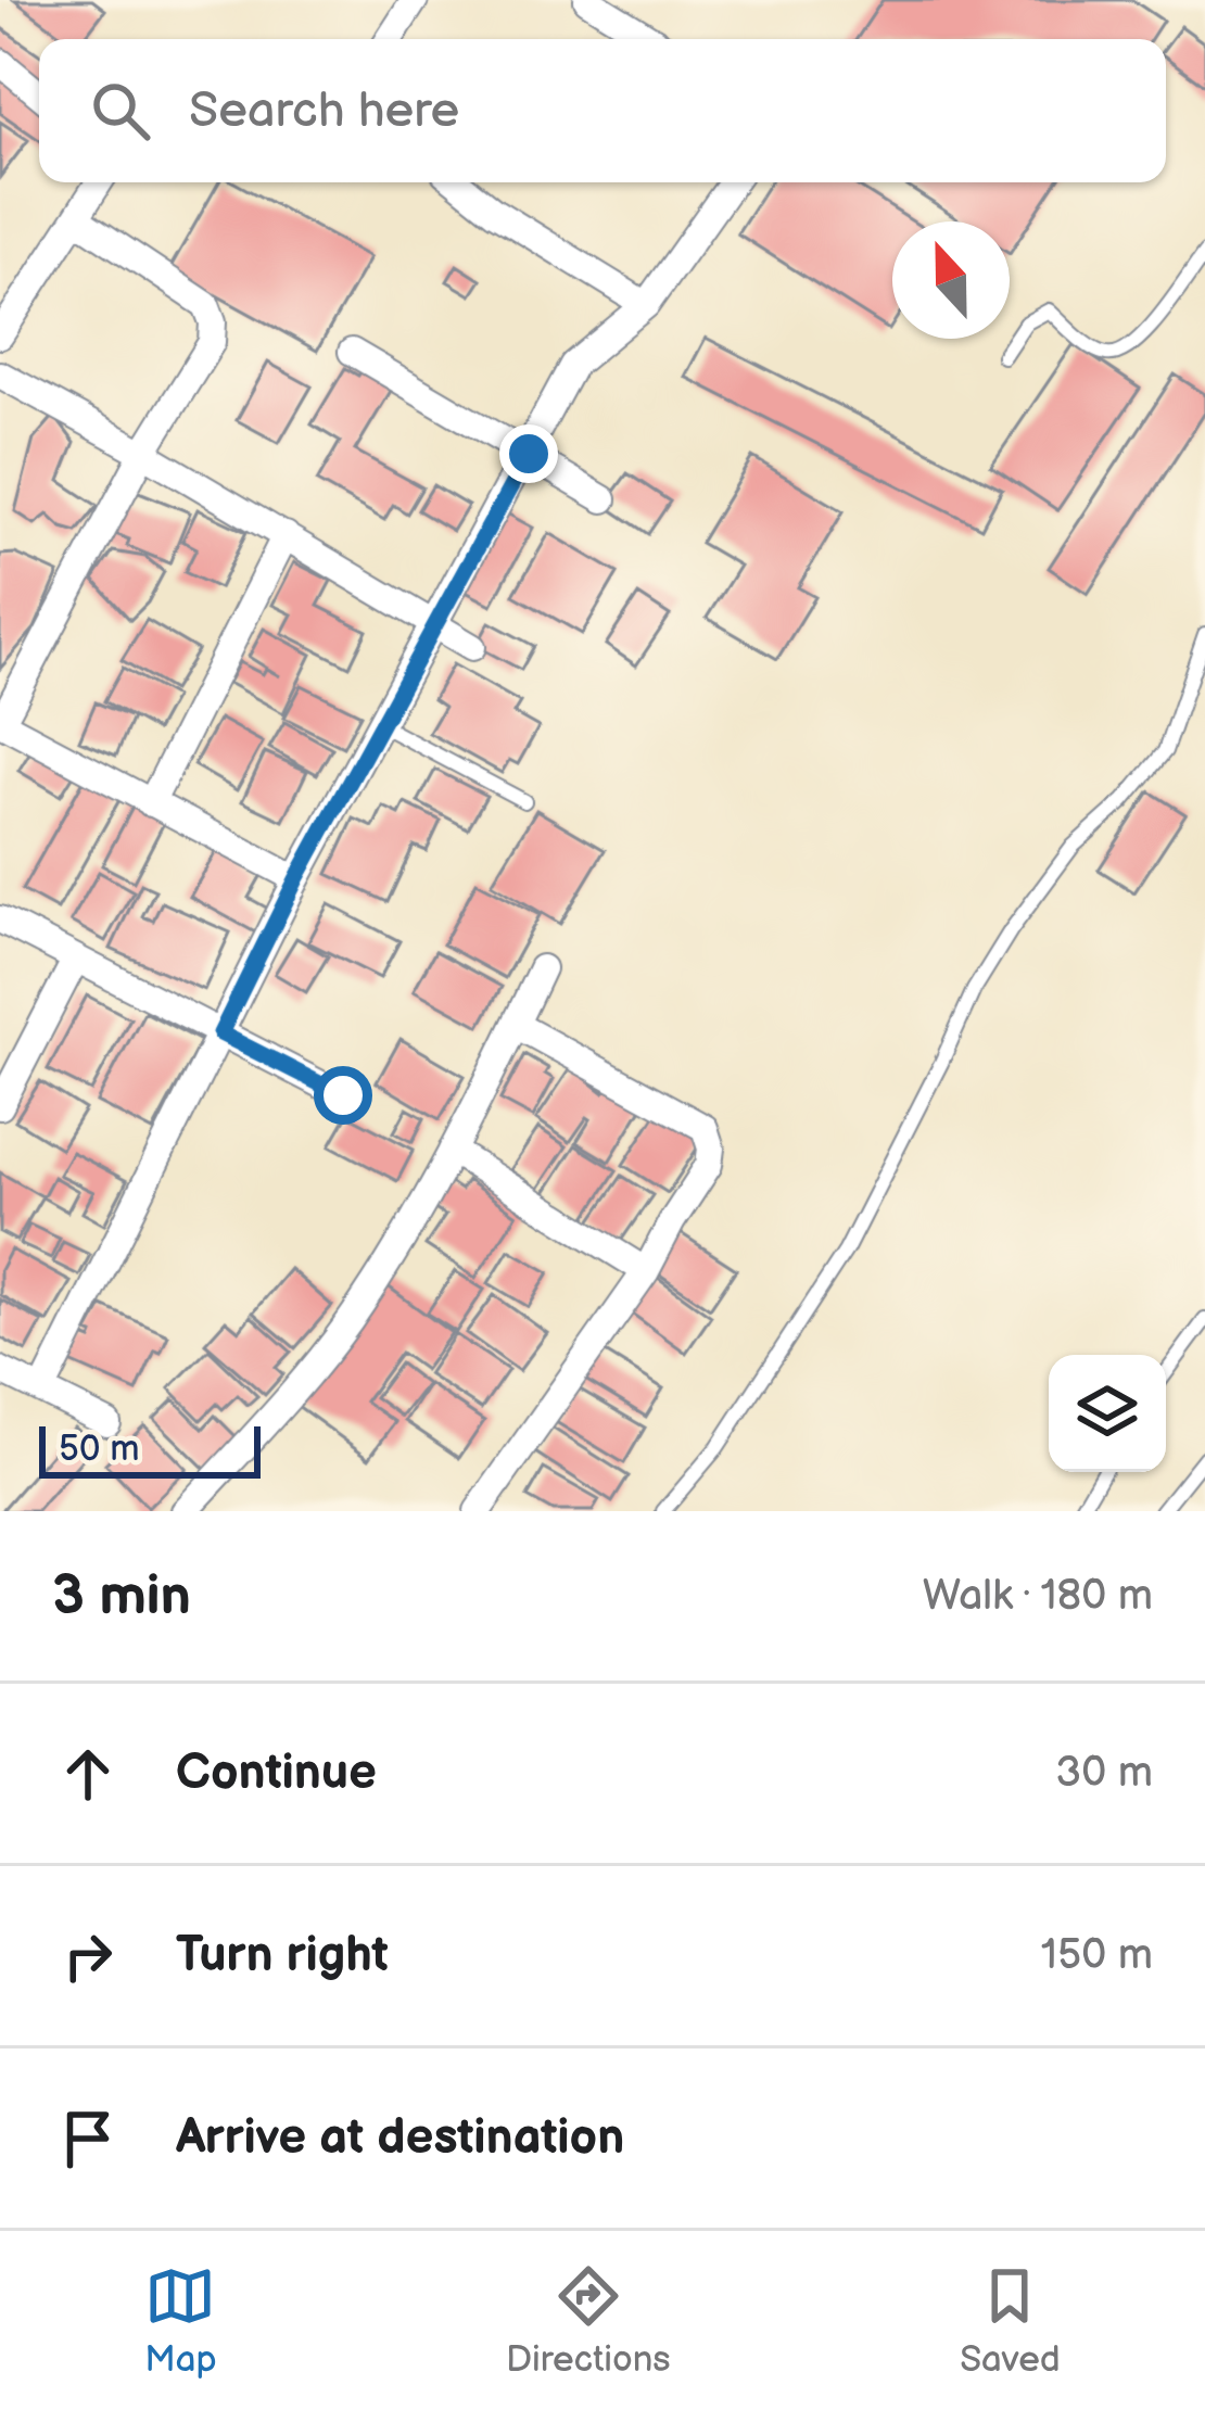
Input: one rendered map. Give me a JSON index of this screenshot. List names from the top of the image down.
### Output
{
  "scale_bar": "50 m",
  "north": "top",
  "page": {
    "search": "Search here",
    "scale": "50 m",
    "heading": ["3 min", "Walk · 180 m"],
    "list": [
      ["Continue", "30 m"],
      ["Turn right", "150 m"],
      "Arrive at destination"
    ],
    "nav": ["Map", "Directions", "Saved"]
  }
}
